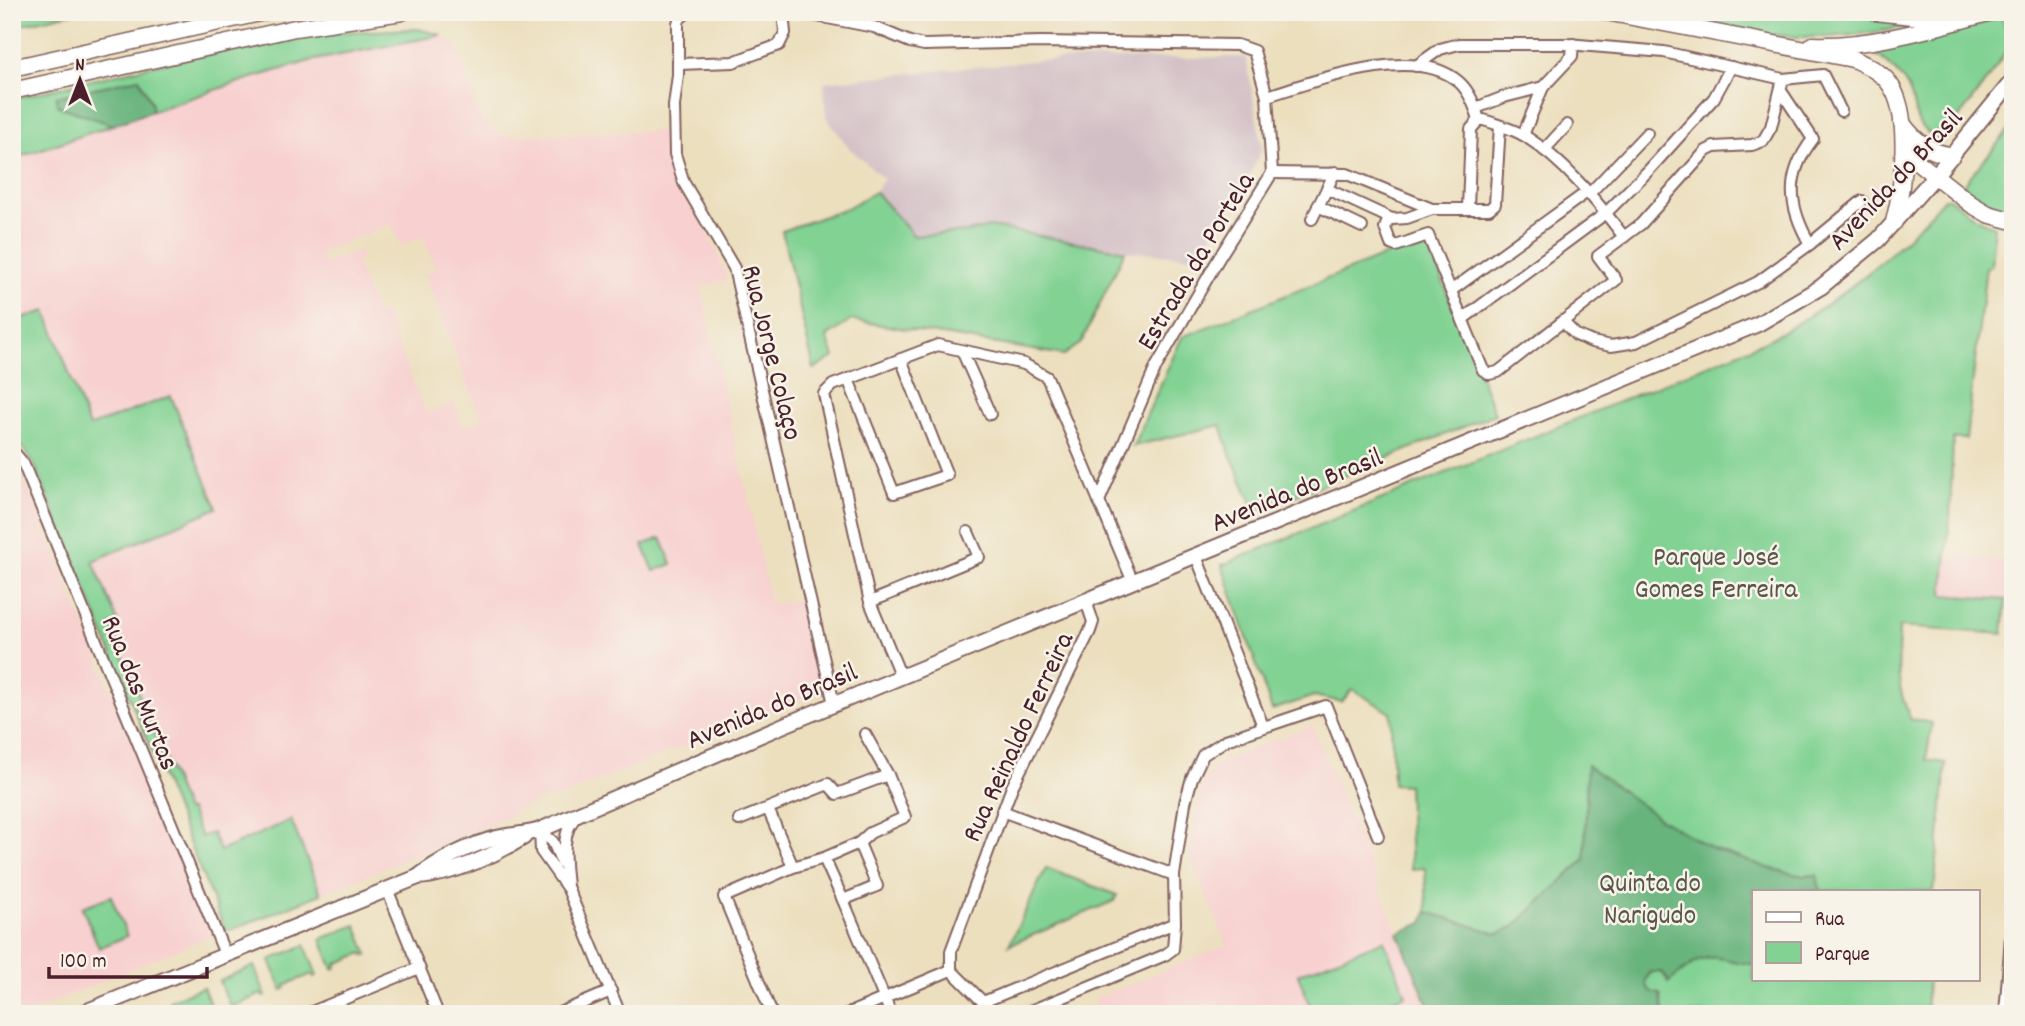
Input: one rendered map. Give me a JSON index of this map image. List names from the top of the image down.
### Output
{
  "streets": {
    "main road": ["Avenida do Brasil"],
    "street": [
      "Estrada da Portela",
      "Rua Jorge Colaço",
      "Rua das Murtas",
      "Rua Reinaldo Ferreira"
    ]
  },
  "crossings": [
    ["Avenida do Brasil", "Rua Jorge Colaço"],
    ["Avenida do Brasil", "Rua das Murtas"],
    ["Avenida do Brasil", "Rua Reinaldo Ferreira"]
  ],
  "parks": ["Parque José Gomes Ferreira", "Quinta do Narigudo"],
  "legend": ["Rua", "Parque"],
  "scale_bar": "100 m",
  "north": "top"
}
